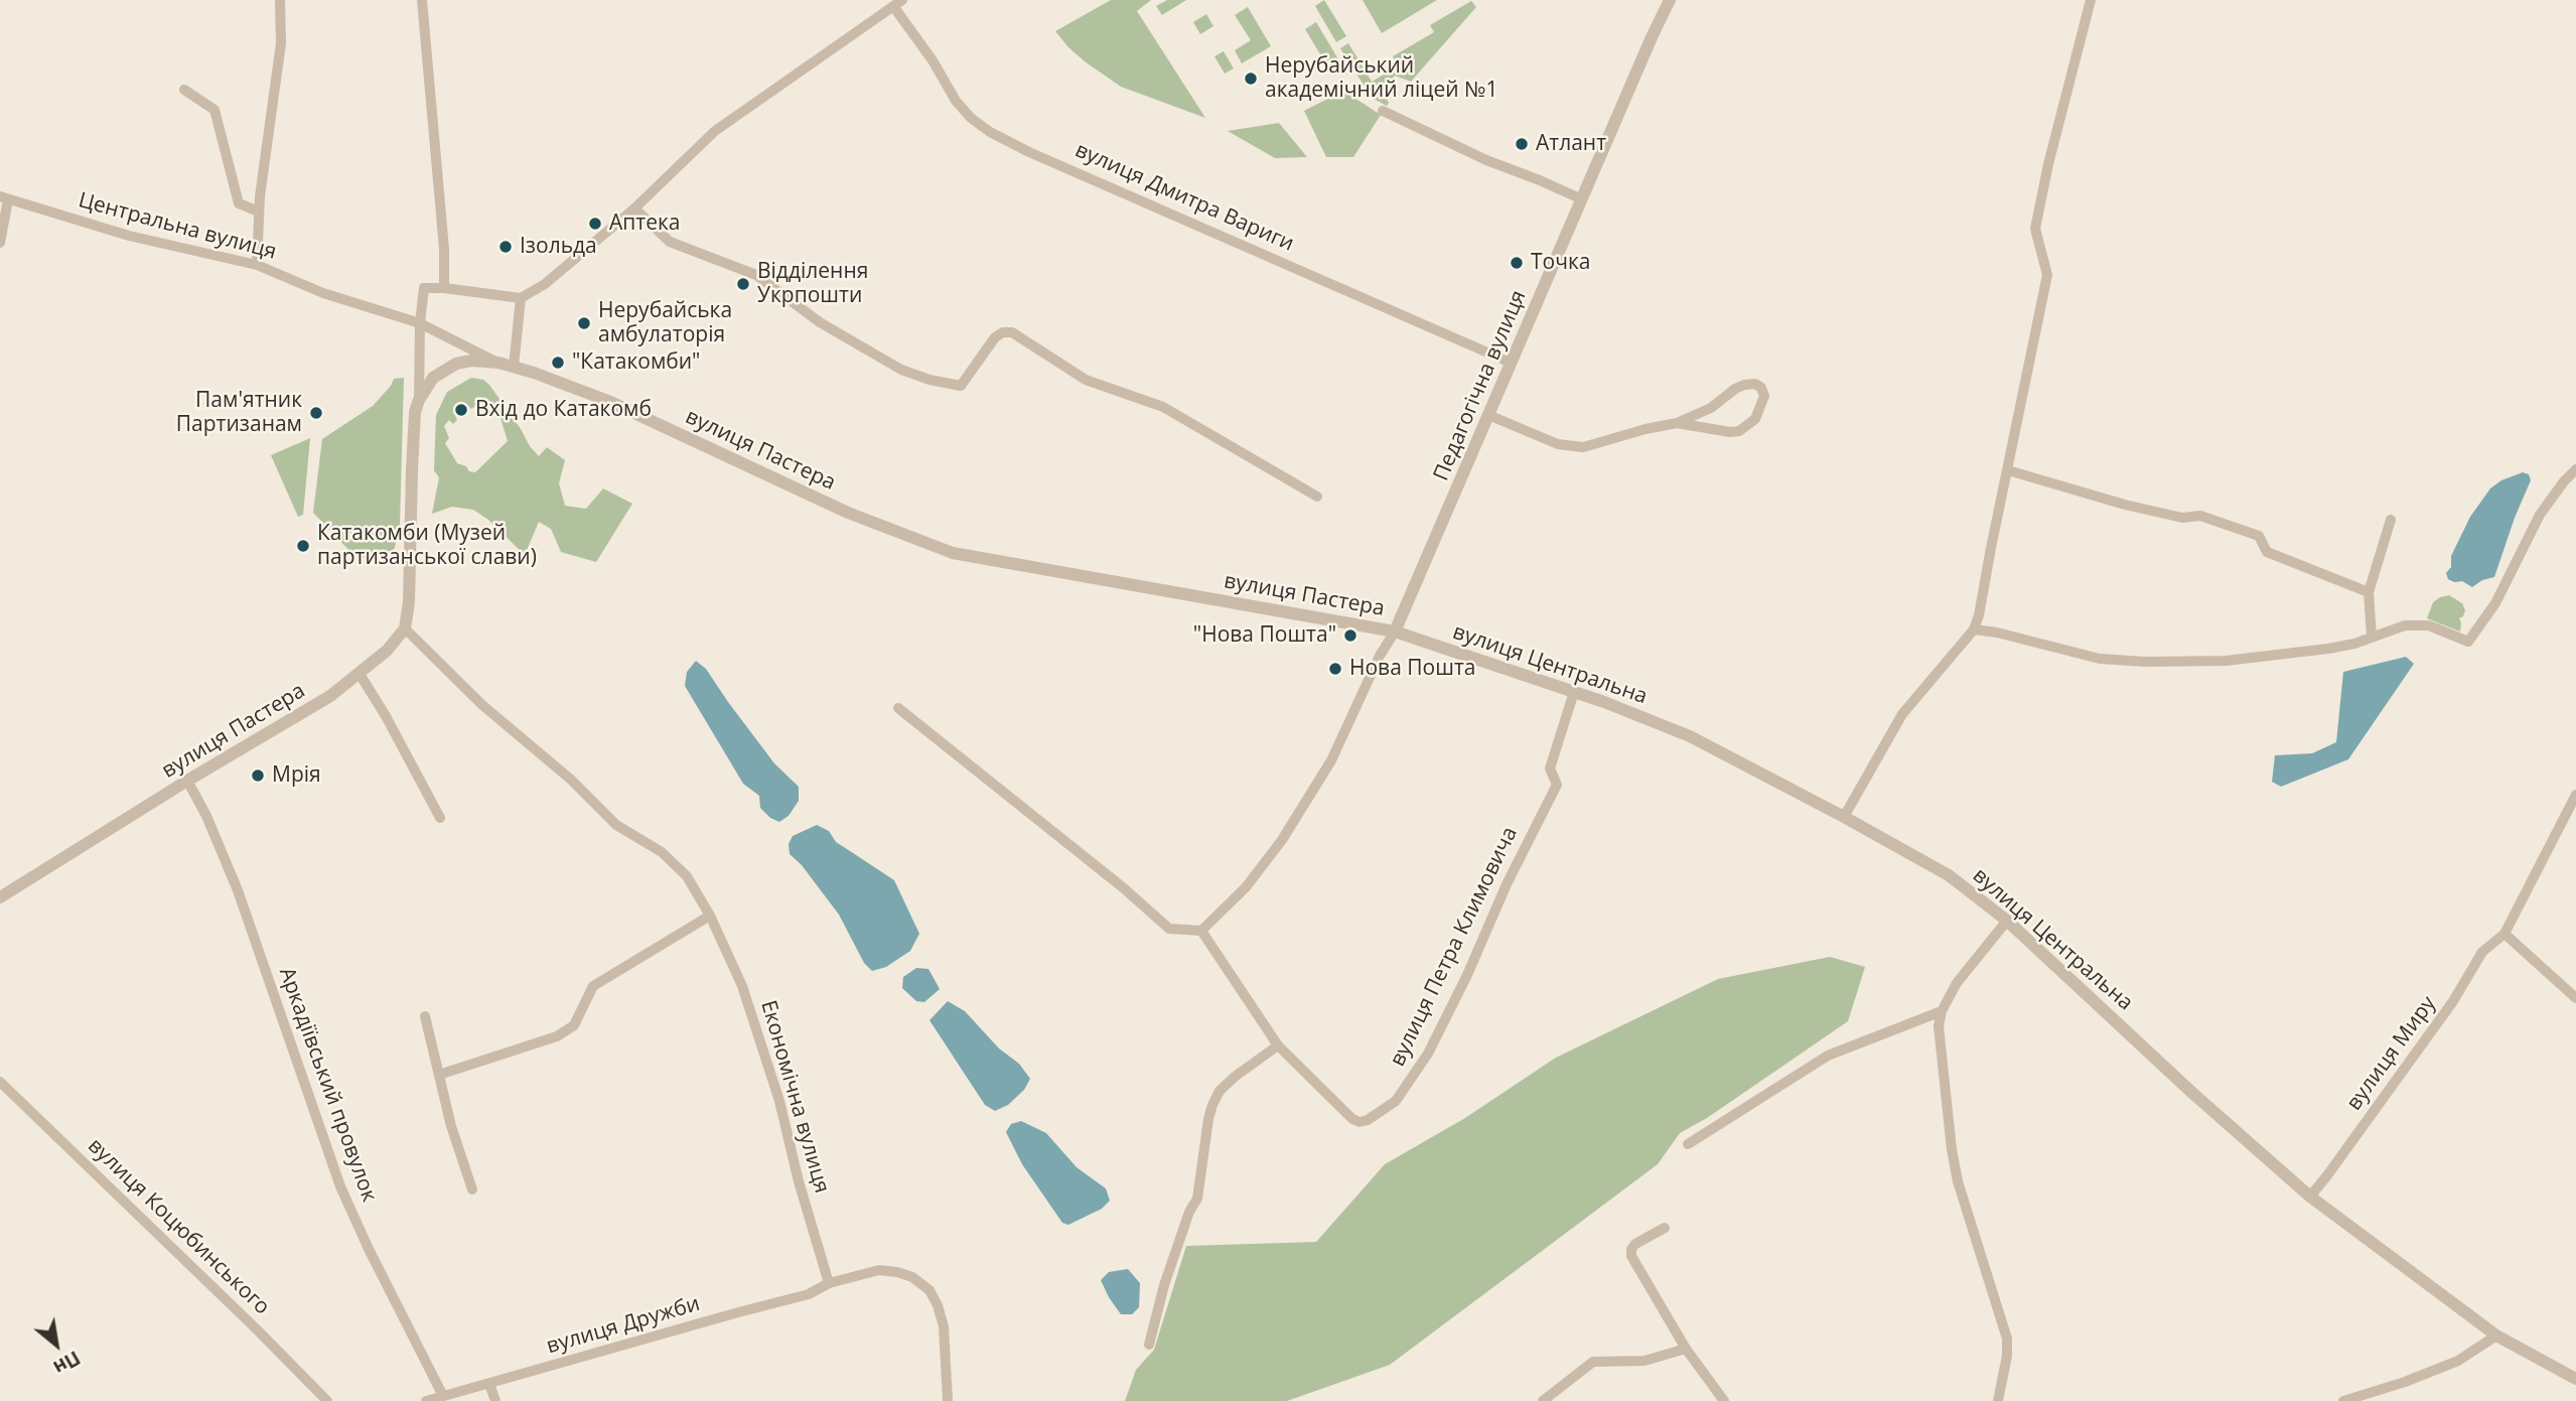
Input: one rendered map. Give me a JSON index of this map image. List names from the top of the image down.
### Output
{
  "streets": {
    "street": [
      "вулиця Дмитра Вариги",
      "Центральна вулиця",
      "Педагогічна вулиця",
      "вулиця Пастера",
      "вулиця Центральна",
      "вулиця Петра Климовича",
      "вулиця Миру",
      "Аркадіївський провулок",
      "Економічна вулиця",
      "вулиця Коцюбинського",
      "вулиця Дружби"
    ]
  },
  "crossings": [
    ["вулиця Дмитра Вариги", "Педагогічна вулиця"],
    ["Центральна вулиця", "вулиця Пастера"],
    ["Педагогічна вулиця", "вулиця Пастера"],
    ["Педагогічна вулиця", "вулиця Центральна"],
    ["вулиця Пастера", "вулиця Центральна"],
    ["вулиця Пастера", "Аркадіївський провулок"],
    ["вулиця Пастера", "Економічна вулиця"],
    ["вулиця Центральна", "вулиця Петра Климовича"],
    ["вулиця Центральна", "вулиця Миру"],
    ["Аркадіївський провулок", "вулиця Дружби"],
    ["Економічна вулиця", "вулиця Дружби"]
  ],
  "places": [
    "Нерубайський академічний ліцей №1",
    "Атлант",
    "Аптека",
    "Ізольда",
    "Точка",
    "Відділення Укрпошти",
    "Нерубайська амбулаторія",
    "\"Катакомби\"",
    "Вхід до Катакомб",
    "Пам'ятник Партизанам",
    "Катакомби (Музей партизанської слави)",
    "\"Нова Пошта\"",
    "Нова Пошта",
    "Мрія"
  ],
  "north": "bottom right"
}
